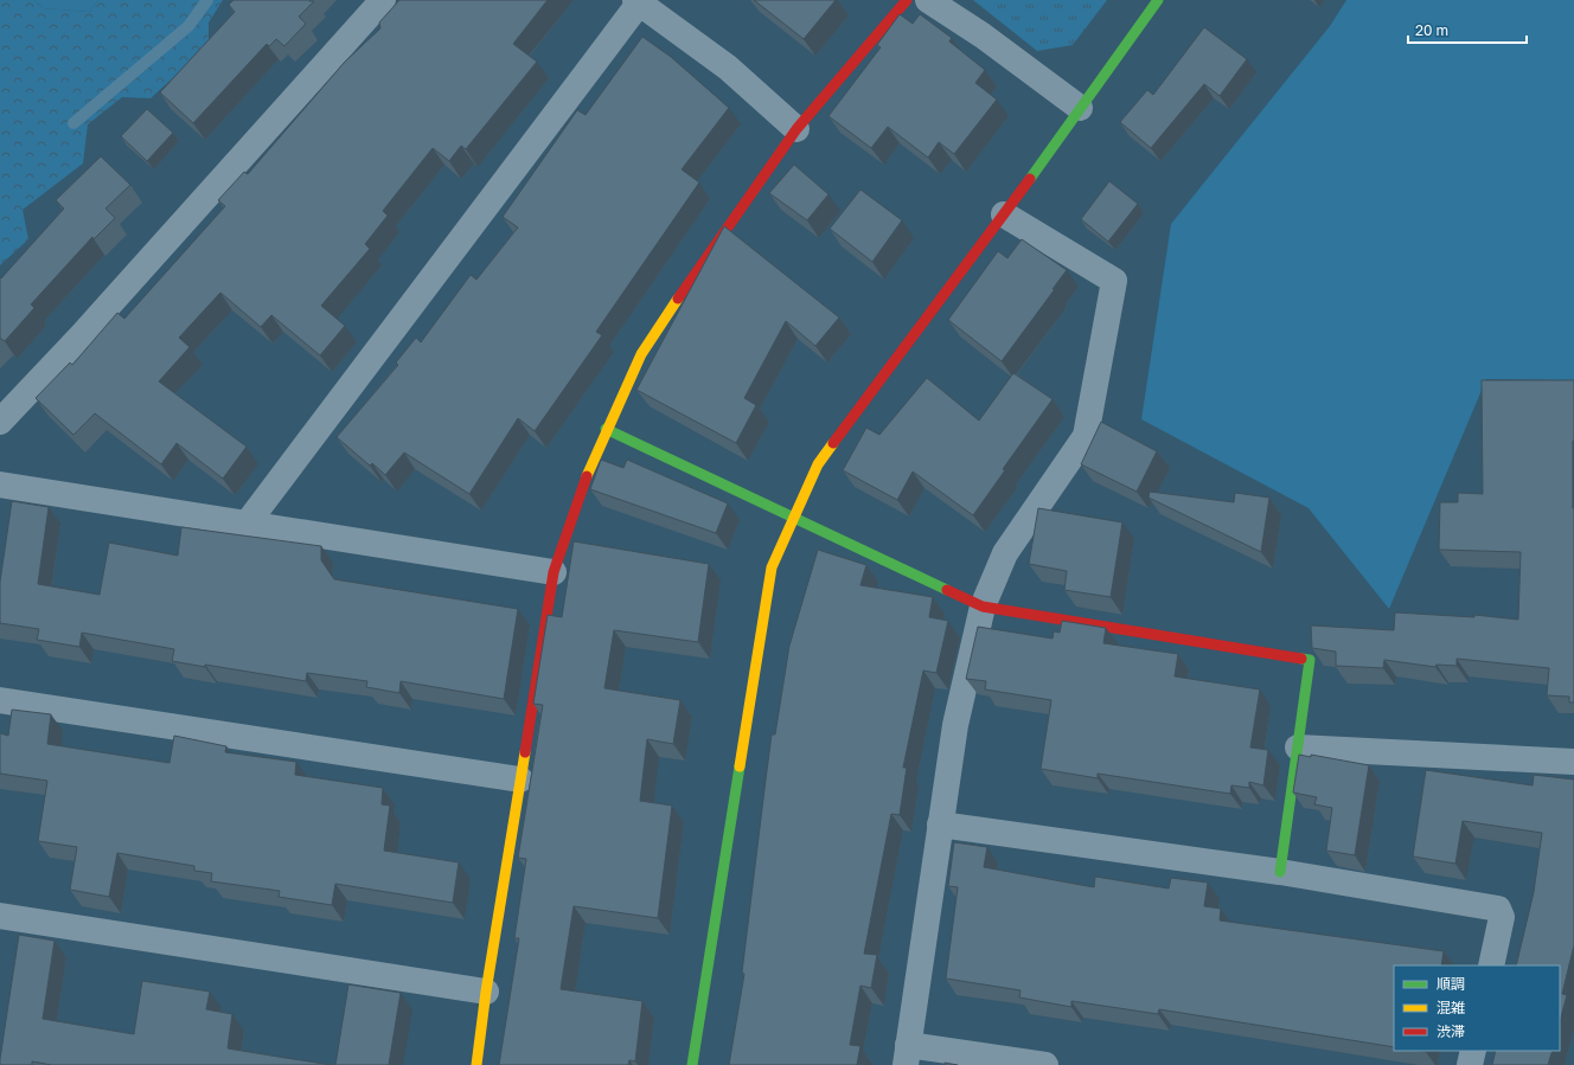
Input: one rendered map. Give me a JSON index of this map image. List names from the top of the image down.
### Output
{
  "legend": ["順調", "混雑", "渋滞"],
  "scale_bar": "20 m"
}
